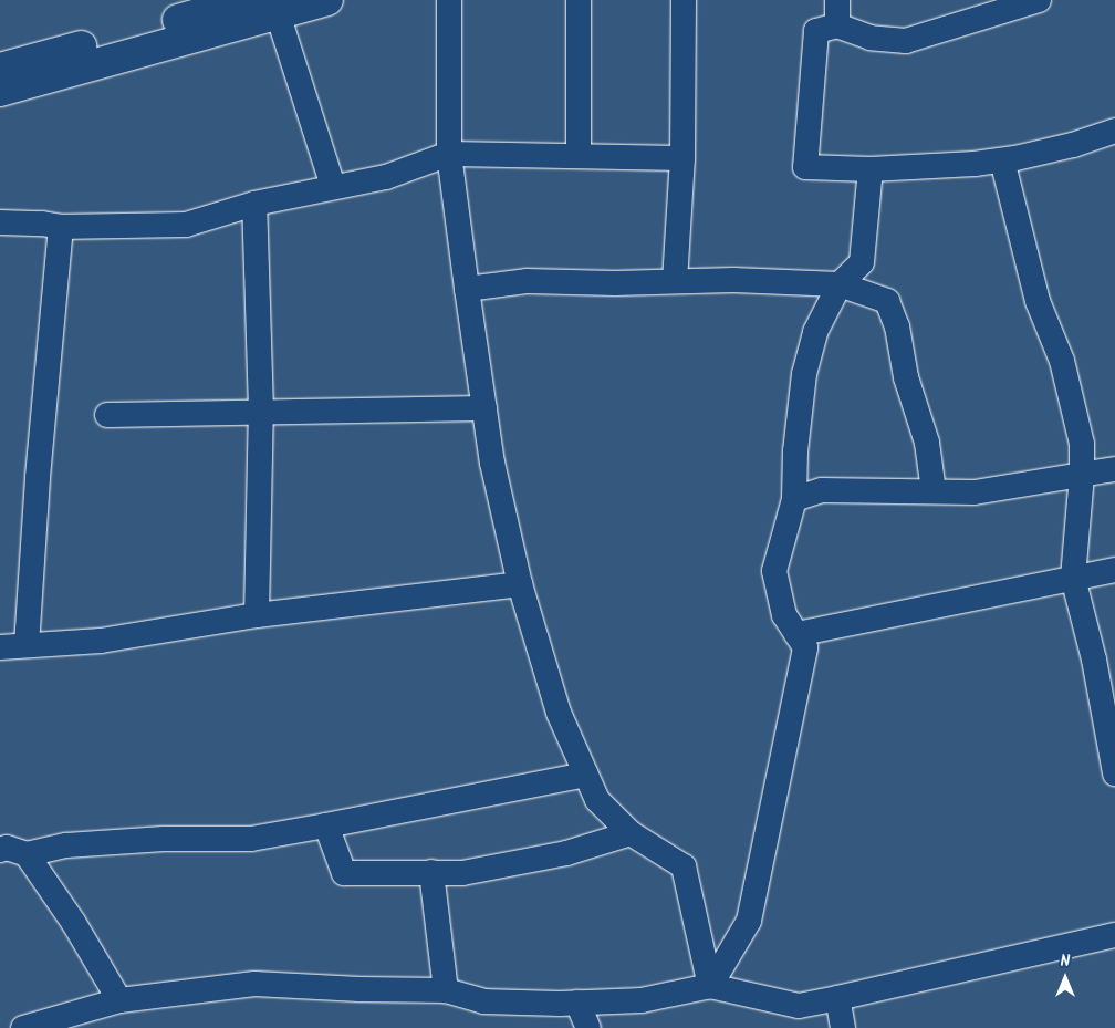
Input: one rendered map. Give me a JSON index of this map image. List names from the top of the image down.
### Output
{
  "north": "top"
}
